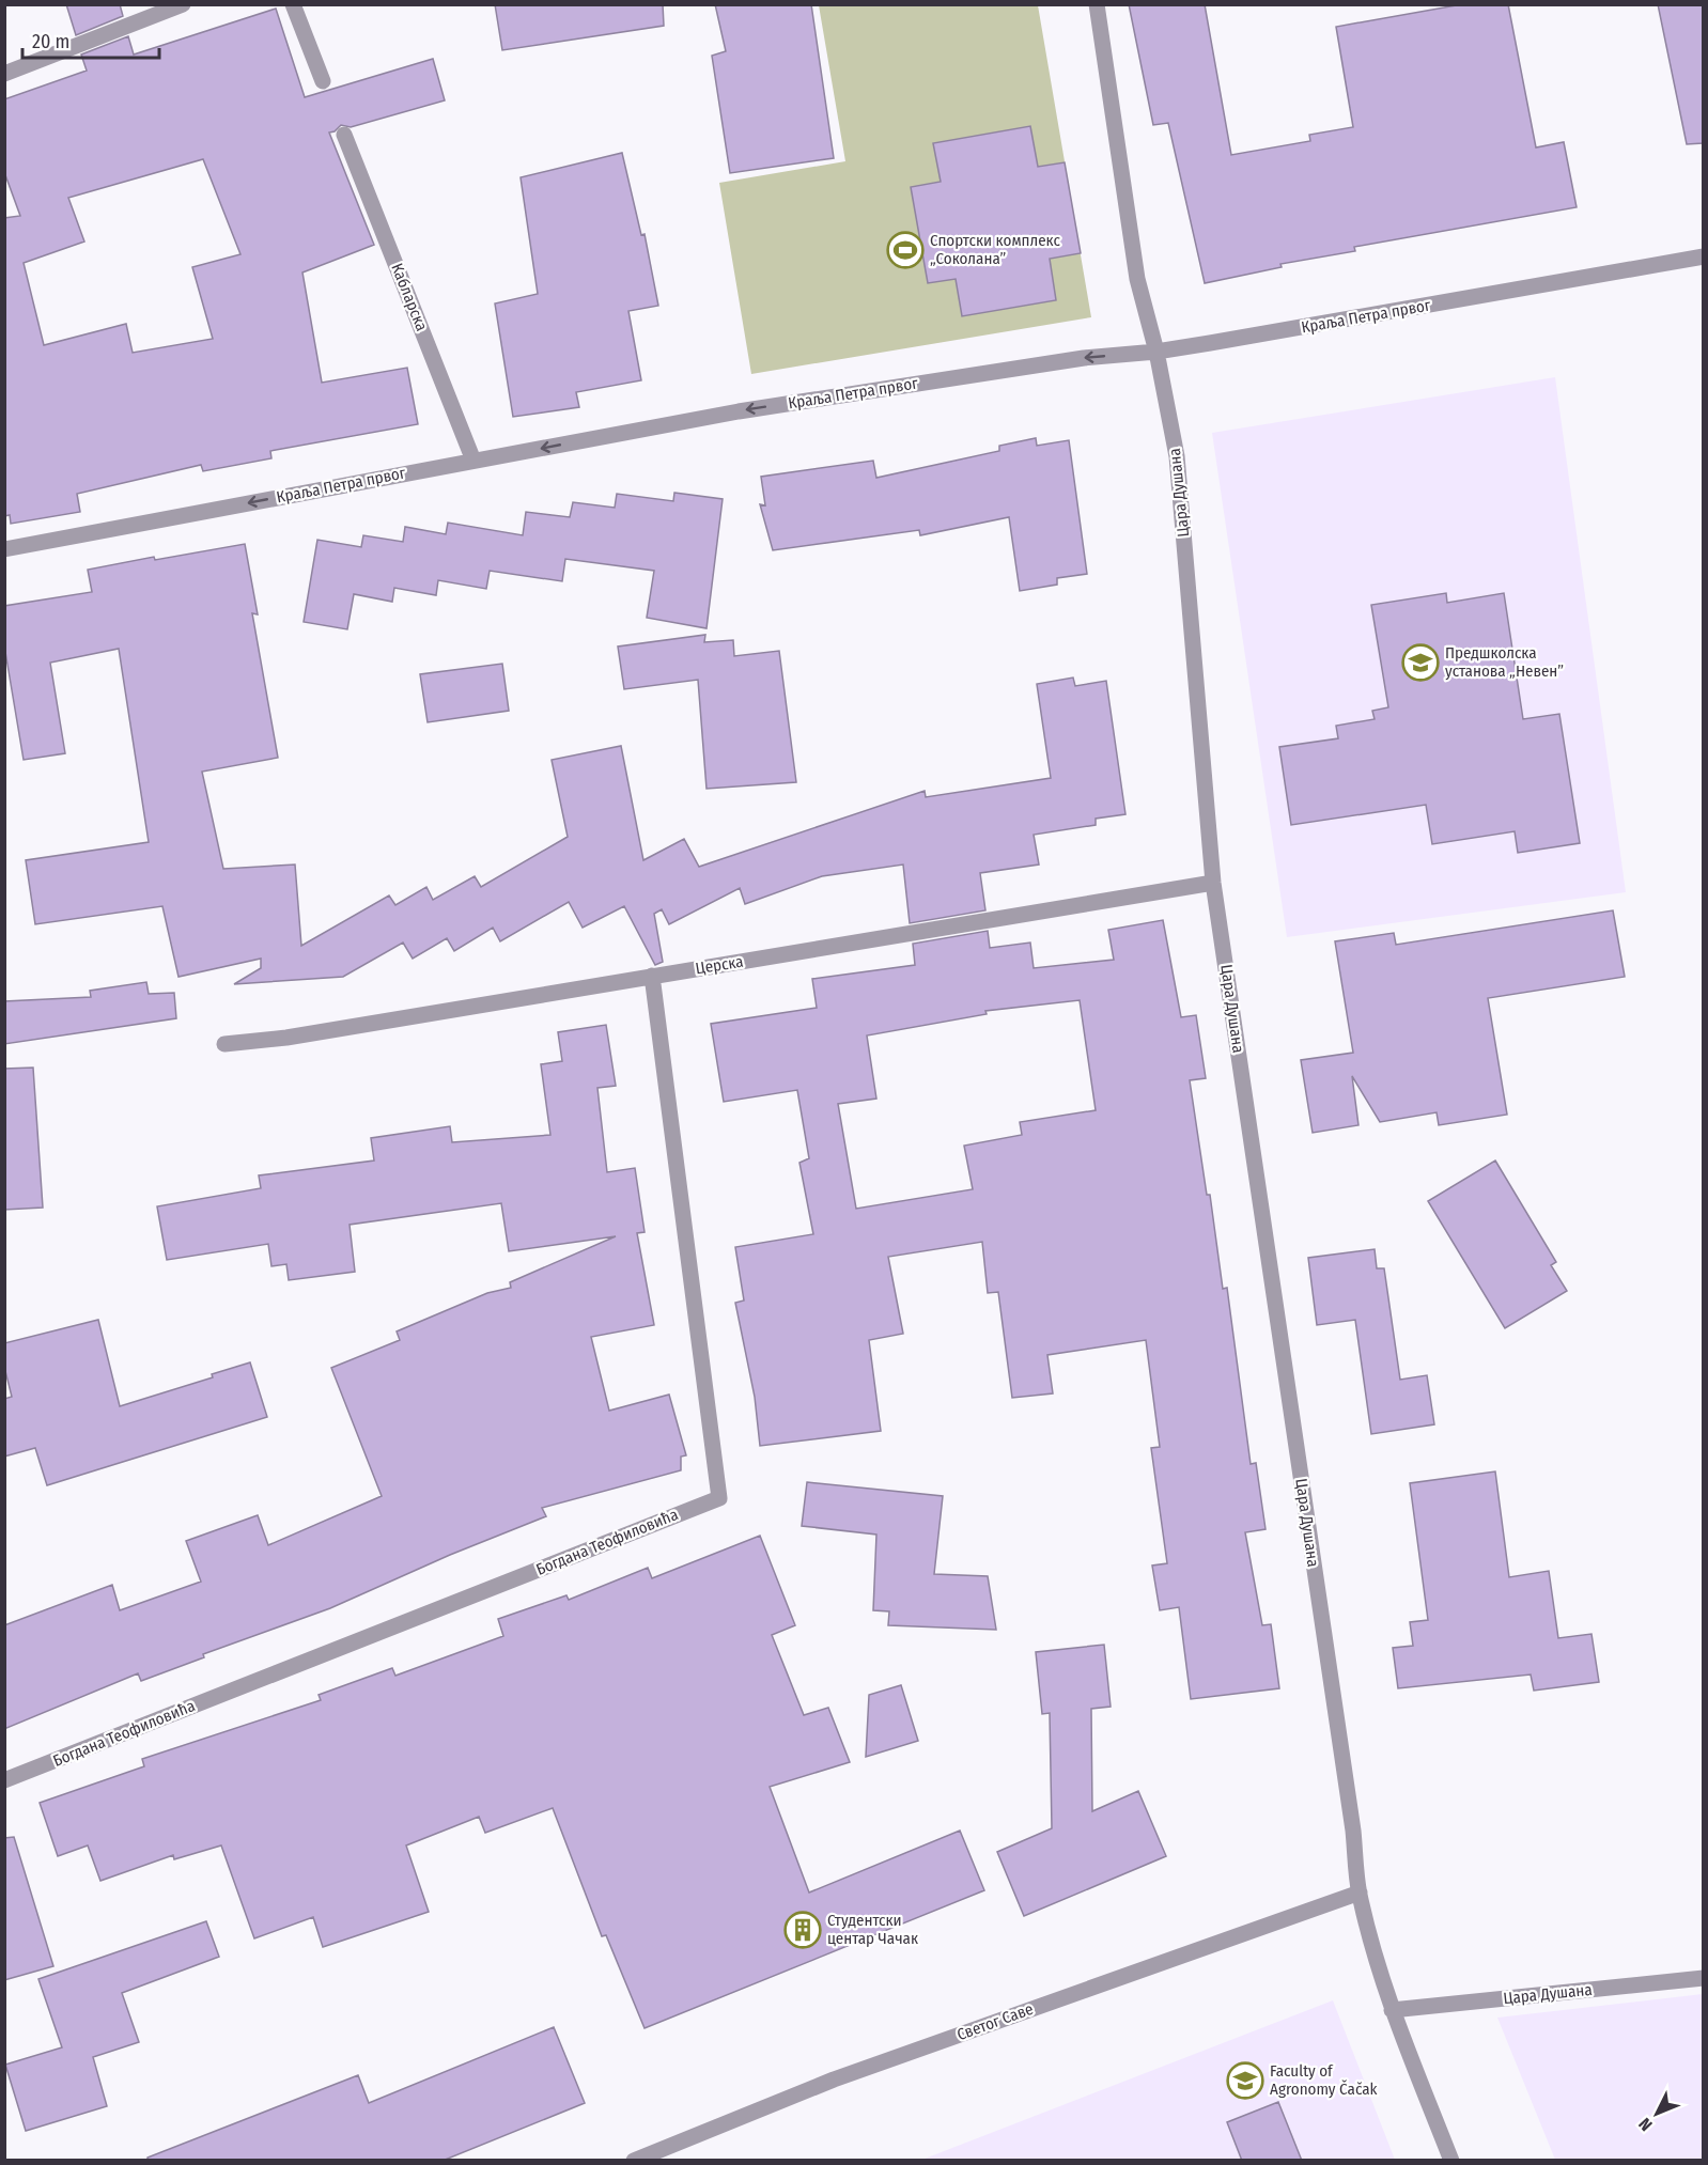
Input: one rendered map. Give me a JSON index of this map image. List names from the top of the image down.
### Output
{
  "streets": {
    "street": [
      "Кабларска",
      "Краља Петра првог",
      "Цара Душана",
      "Церска",
      "Богдана Теофиловића",
      "Светог Саве"
    ]
  },
  "crossings": [
    ["Кабларска", "Краља Петра првог"],
    ["Краља Петра првог", "Цара Душана"],
    ["Цара Душана", "Церска"],
    ["Цара Душана", "Светог Саве"],
    ["Церска", "Богдана Теофиловића"]
  ],
  "one_way": ["Краља Петра првог"],
  "places": {
    "sports": ["Спортски комплекс „Соколана”"],
    "school or university": ["Предшколска установа „Невен”", "Faculty of Agronomy Čačak"],
    "building": ["Студентски центар Чачак"]
  },
  "scale_bar": "20 m",
  "north": "bottom left"
}
